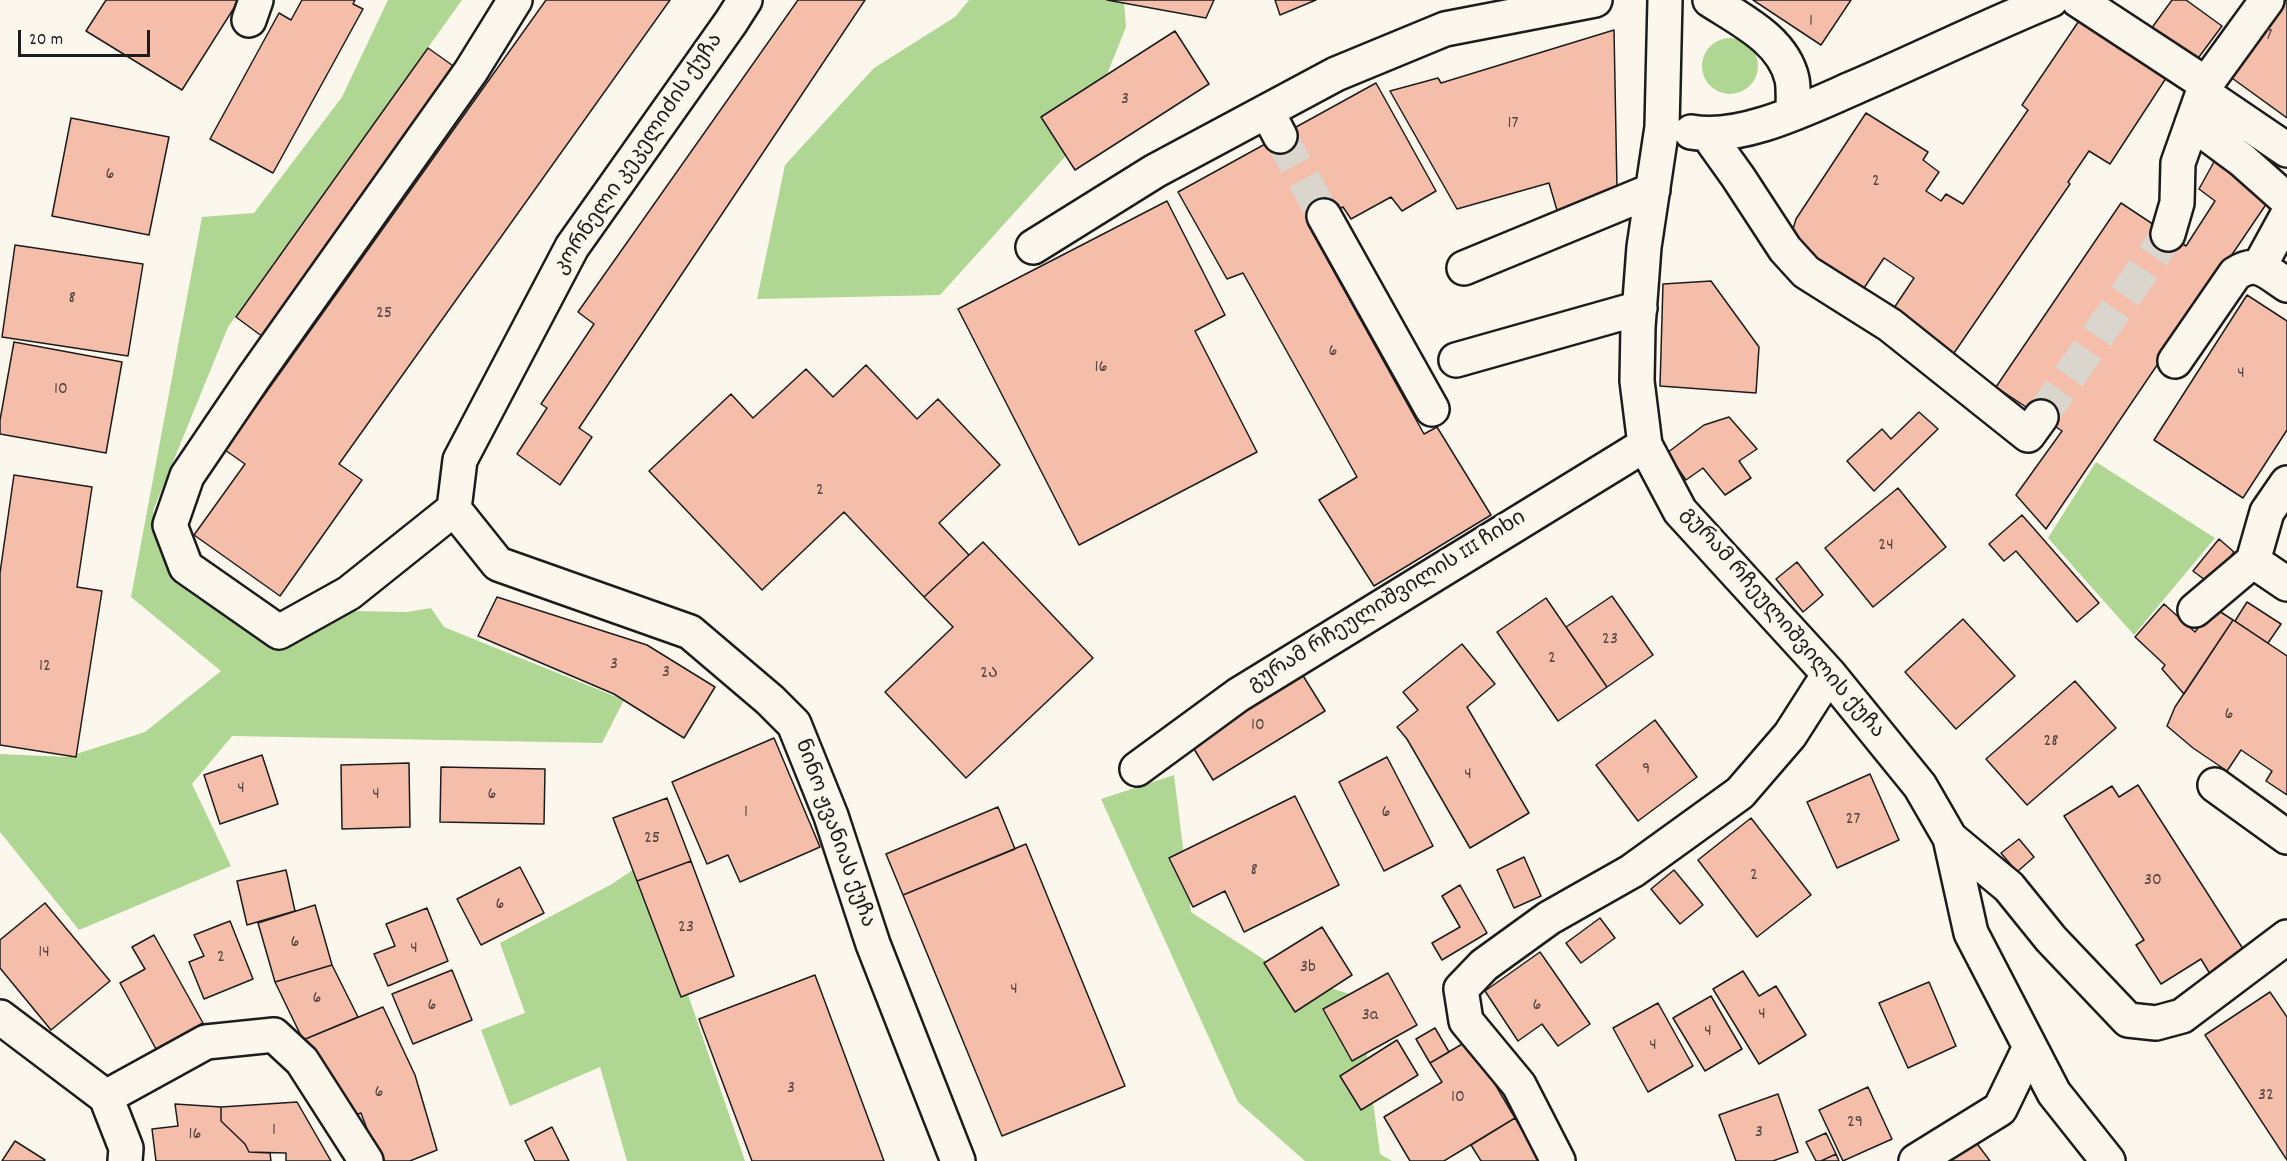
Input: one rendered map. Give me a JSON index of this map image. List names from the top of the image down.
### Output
{
  "streets": {
    "street": [
      "კორნელი კეკელიძის ქუჩა",
      "გურამ რჩეულიშვილის III ჩიხი",
      "გურამ რჩეულიშვილის ქუჩა",
      "ნინო ჟვანიას ქუჩა"
    ]
  },
  "crossings": [
    ["კორნელი კეკელიძის ქუჩა", "ნინო ჟვანიას ქუჩა"],
    ["გურამ რჩეულიშვილის III ჩიხი", "გურამ რჩეულიშვილის ქუჩა"]
  ],
  "house_numbers": [
    "1",
    "7",
    "3",
    "17",
    "6",
    "2",
    "8",
    "25",
    "6",
    "16",
    "4",
    "10",
    "2",
    "24",
    "23",
    "2",
    "3",
    "12",
    "3",
    "2ა",
    "6",
    "10",
    "28",
    "9",
    "4",
    "4",
    "4",
    "6",
    "1",
    "6",
    "27",
    "25",
    "8",
    "2",
    "30",
    "6",
    "23",
    "6",
    "4",
    "14",
    "2",
    "3b",
    "4",
    "6",
    "6",
    "6",
    "4",
    "3a",
    "4",
    "4",
    "3",
    "6",
    "32",
    "10",
    "29",
    "1",
    "3",
    "16"
  ],
  "scale_bar": "20 m"
}
